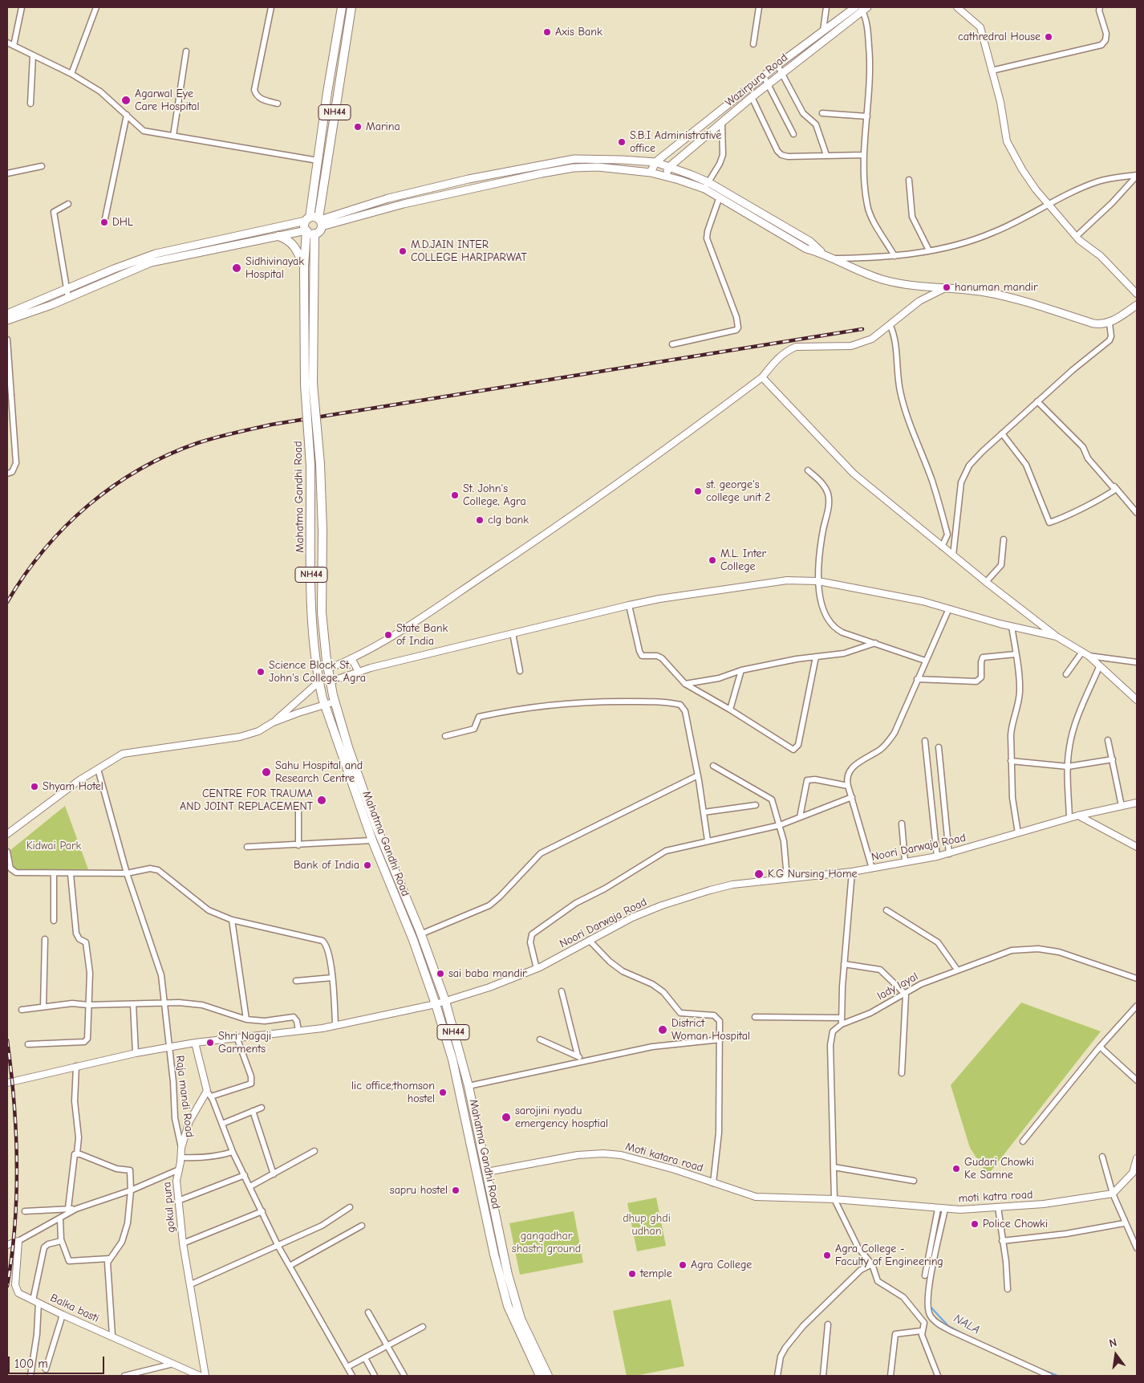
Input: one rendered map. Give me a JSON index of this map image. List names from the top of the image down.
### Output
{
  "streets": {
    "highway": ["NH44", "Mahatma Gandhi Road"],
    "main road": ["Wazirpura Road"],
    "street": [
      "Noori Darwaja Road",
      "lady layal",
      "Raja mandi Road",
      "Moti katara road",
      "moti katra road",
      "gokul pura",
      "Balka basti"
    ]
  },
  "crossings": [
    ["NH44", "Mahatma Gandhi Road"],
    ["Mahatma Gandhi Road", "Noori Darwaja Road"],
    ["Mahatma Gandhi Road", "Moti katara road"],
    ["Noori Darwaja Road", "Raja mandi Road"],
    ["Raja mandi Road", "gokul pura"],
    ["Moti katara road", "moti katra road"]
  ],
  "water": ["NALA"],
  "parks": ["Kidwai Park", "dhup ghdi udhan", "gangadhar shastri ground"],
  "places": [
    "Axis Bank",
    "cathredral House",
    "Agarwal Eye Care Hospital",
    "Marina",
    "S.B.I Administrative office",
    "DHL",
    "M.D.JAIN INTER COLLEGE HARIPARWAT",
    "Sidhivinayak Hospital",
    "hanuman mandir",
    "st. george's college unit 2",
    "St. John's College, Agra",
    "clg bank",
    "M.L. Inter College",
    "State Bank of India",
    "Science Block St. John's College, Agra",
    "Sahu Hospital and Research Centre",
    "Shyam Hotel",
    "CENTRE FOR TRAUMA AND JOINT REPLACEMENT",
    "Bank of India",
    "K.G Nursing Home",
    "sai baba mandir",
    "District Woman Hospital",
    "Shri Nagaji Garments",
    "lic office;thomson hostel",
    "sarojini nyadu emergency hosptial",
    "Gudari Chowki Ke Samne",
    "sapru hostel",
    "Police Chowki",
    "Agra College - Faculty of Engineering",
    "Agra College",
    "temple"
  ],
  "scale_bar": "100 m",
  "north": "top"
}
